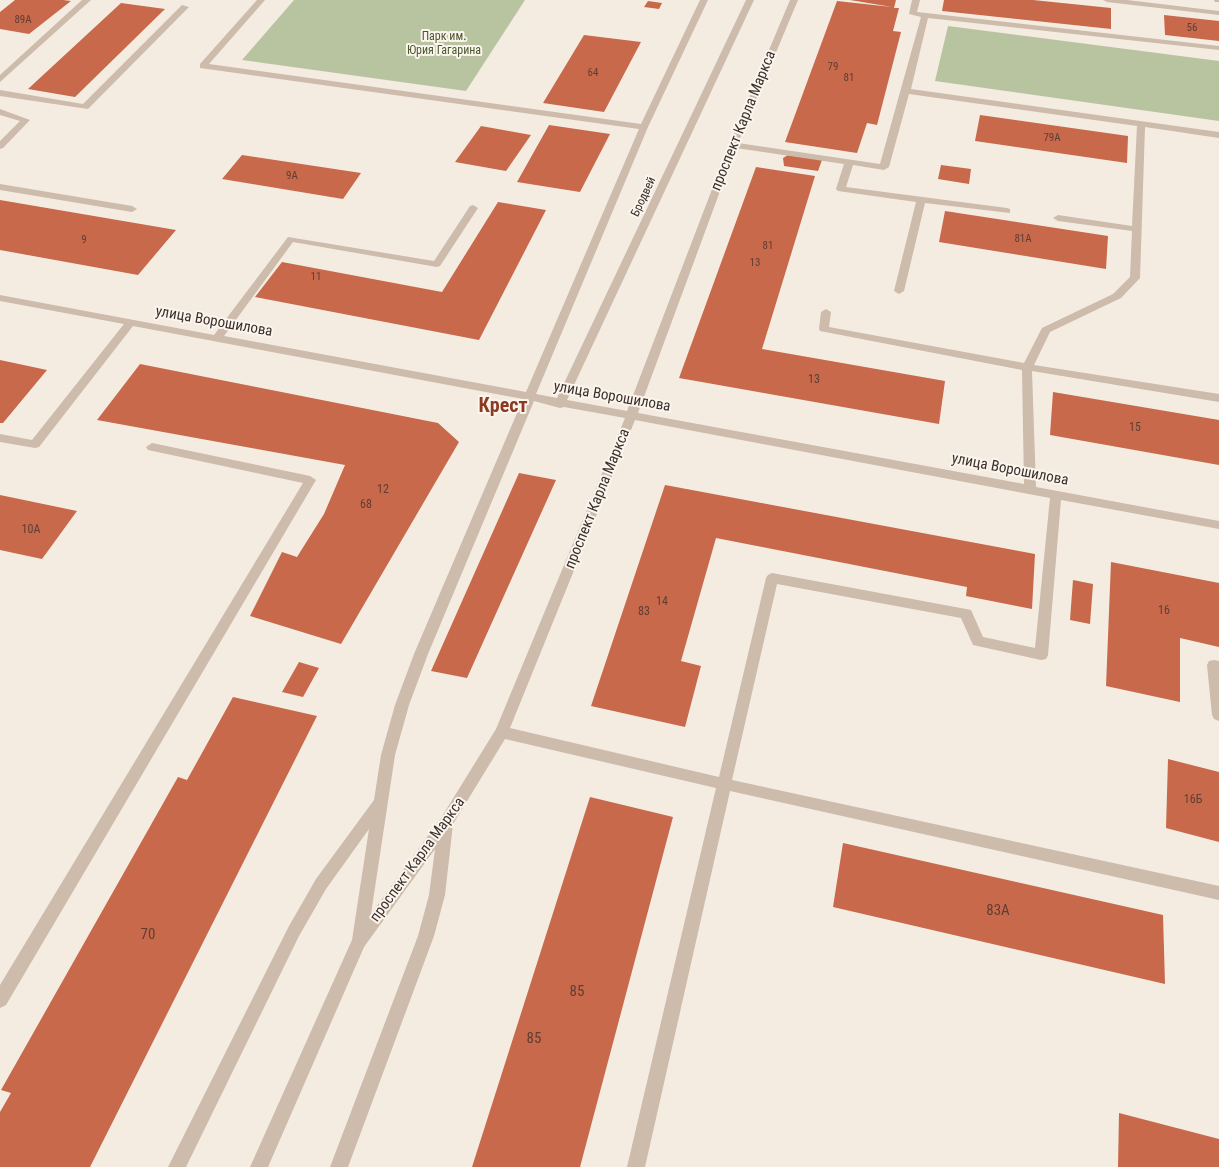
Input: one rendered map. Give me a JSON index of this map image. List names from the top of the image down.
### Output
{
  "streets": {
    "street": ["проспект Карла Маркса", "Бродвей", "улица Ворошилова"]
  },
  "crossings": [
    ["проспект Карла Маркса", "улица Ворошилова"],
    ["Бродвей", "улица Ворошилова"]
  ],
  "districts": ["Крест"],
  "parks": ["Парк им. Юрия Гагарина"],
  "house_numbers": [
    "89А",
    "56",
    "79",
    "64",
    "81",
    "79А",
    "9А",
    "81А",
    "9",
    "81",
    "13",
    "11",
    "13",
    "15",
    "12",
    "68",
    "10А",
    "14",
    "16",
    "83",
    "16Б",
    "83А",
    "70",
    "85",
    "85"
  ]
}
